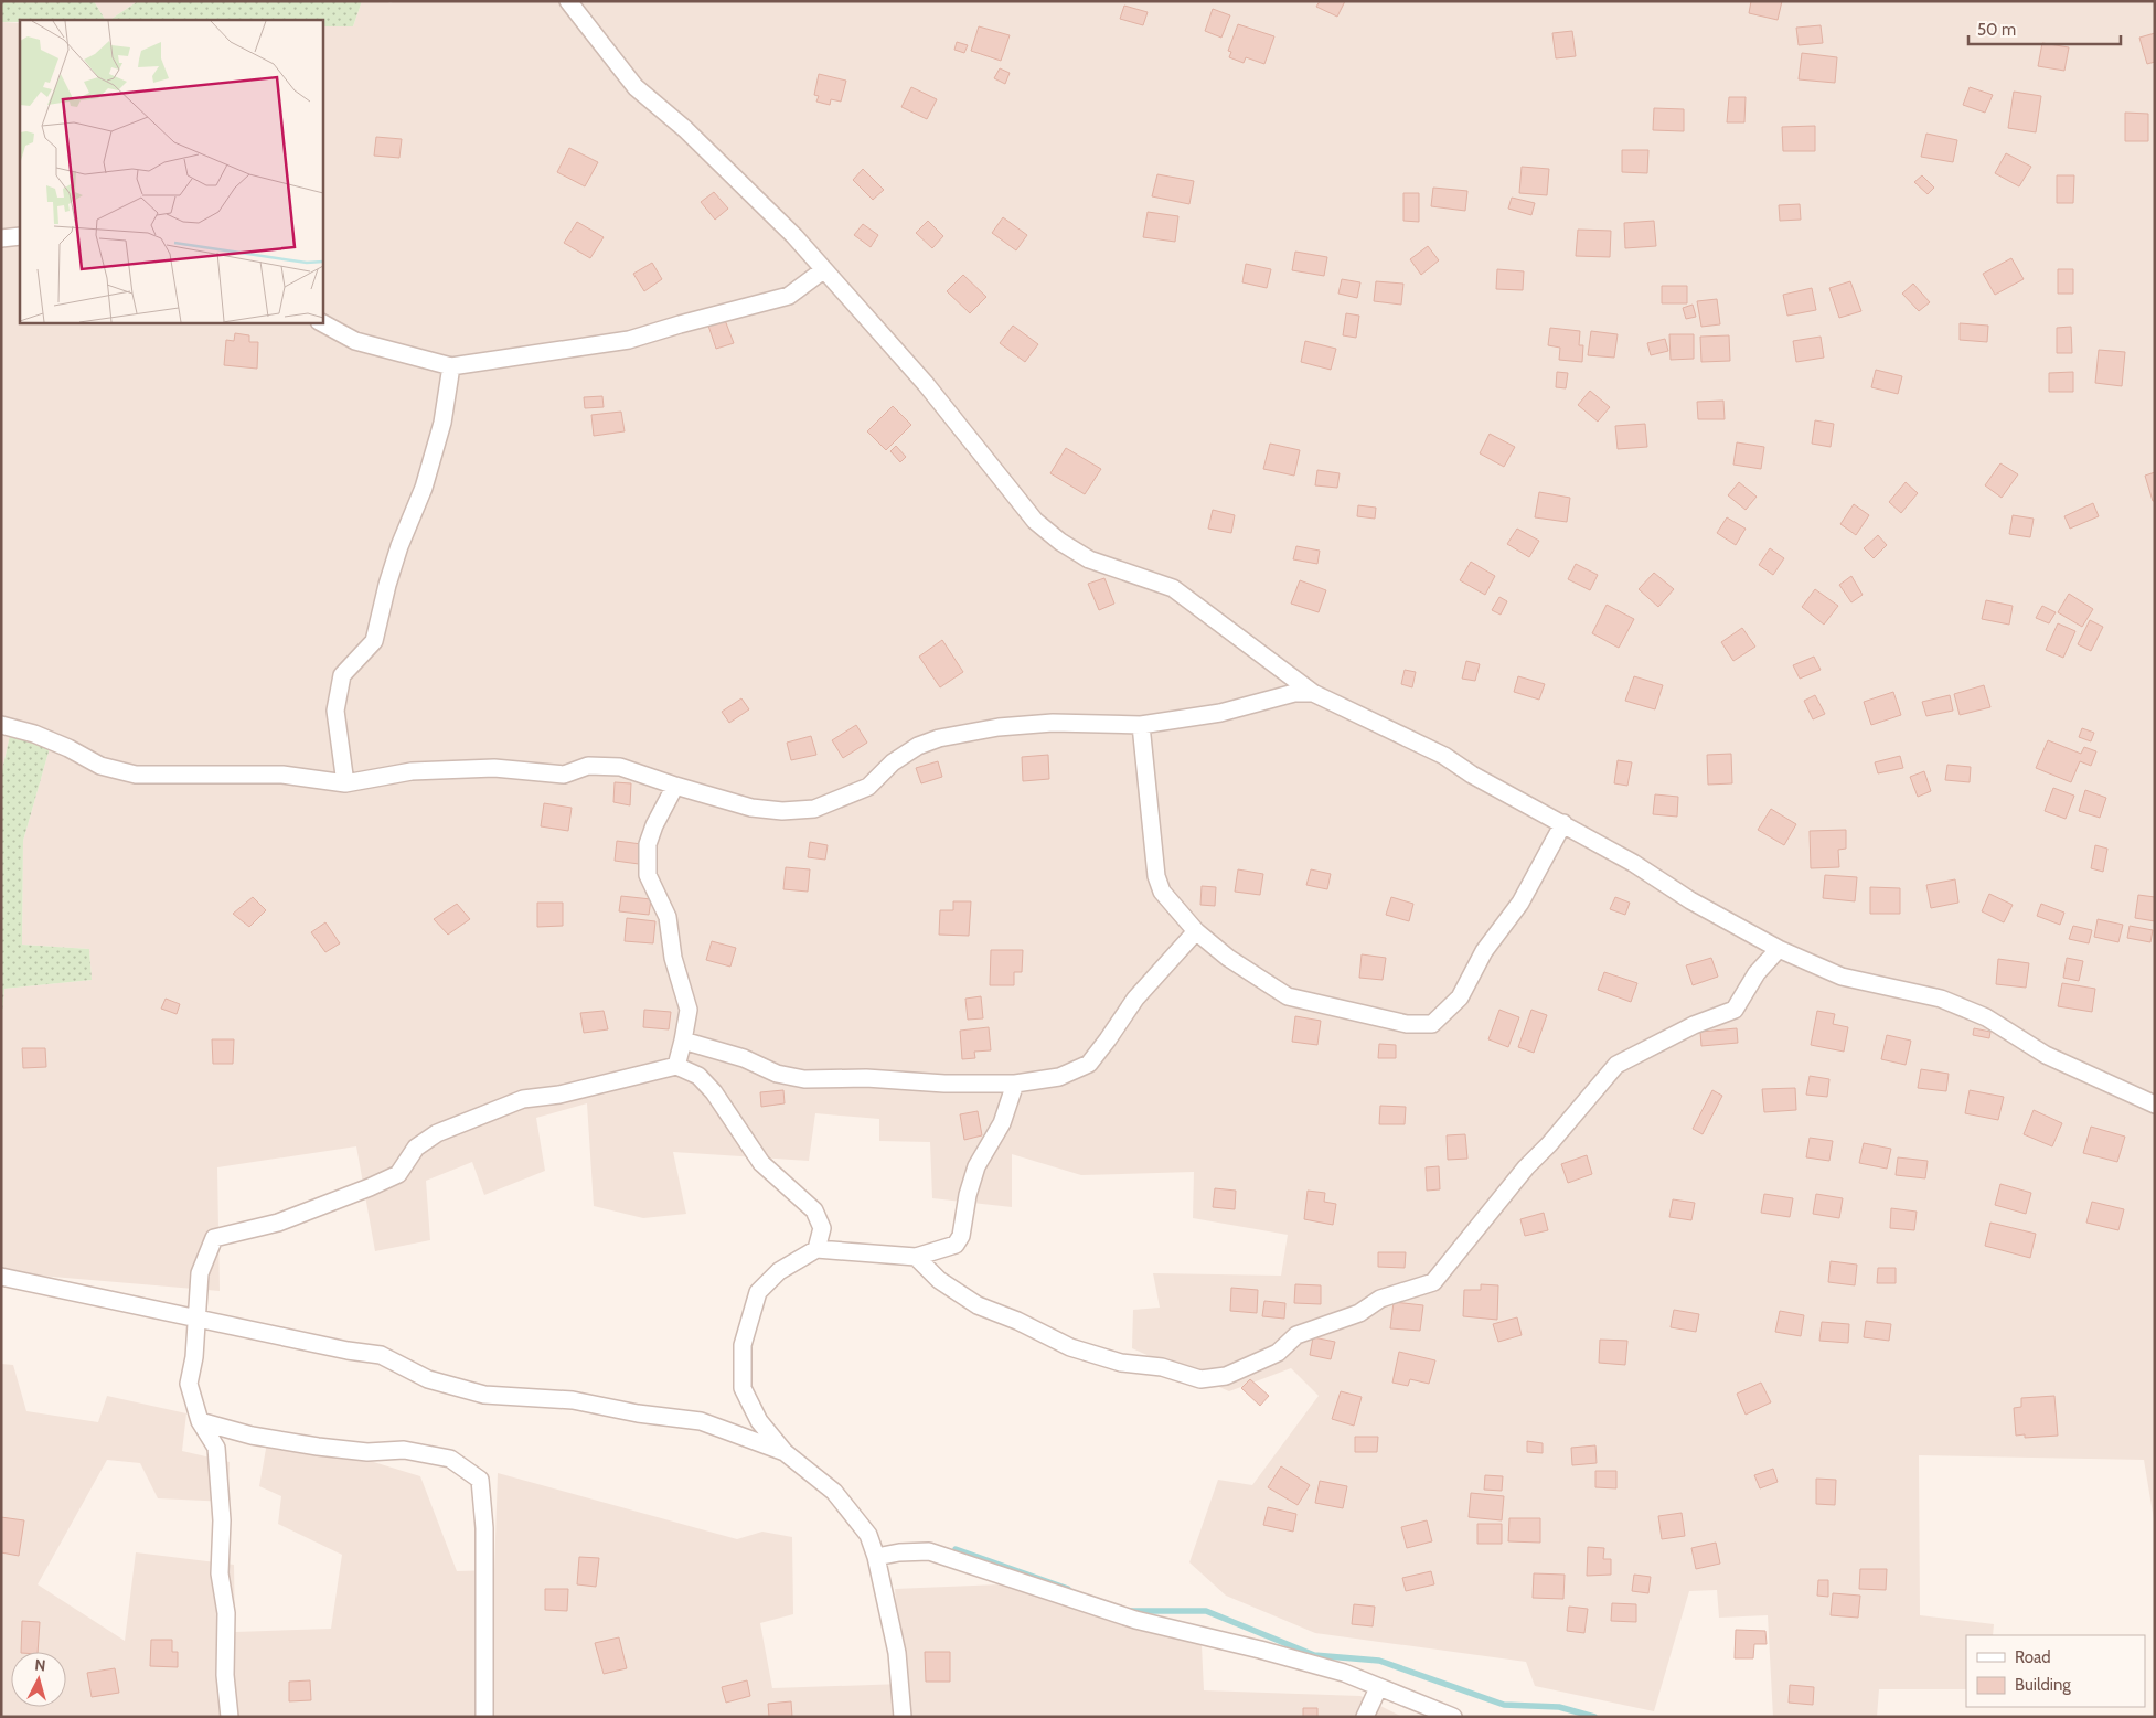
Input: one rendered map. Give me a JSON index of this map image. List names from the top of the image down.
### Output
{
  "legend": ["Road", "Building"],
  "scale_bar": "50 m",
  "north": "top"
}
